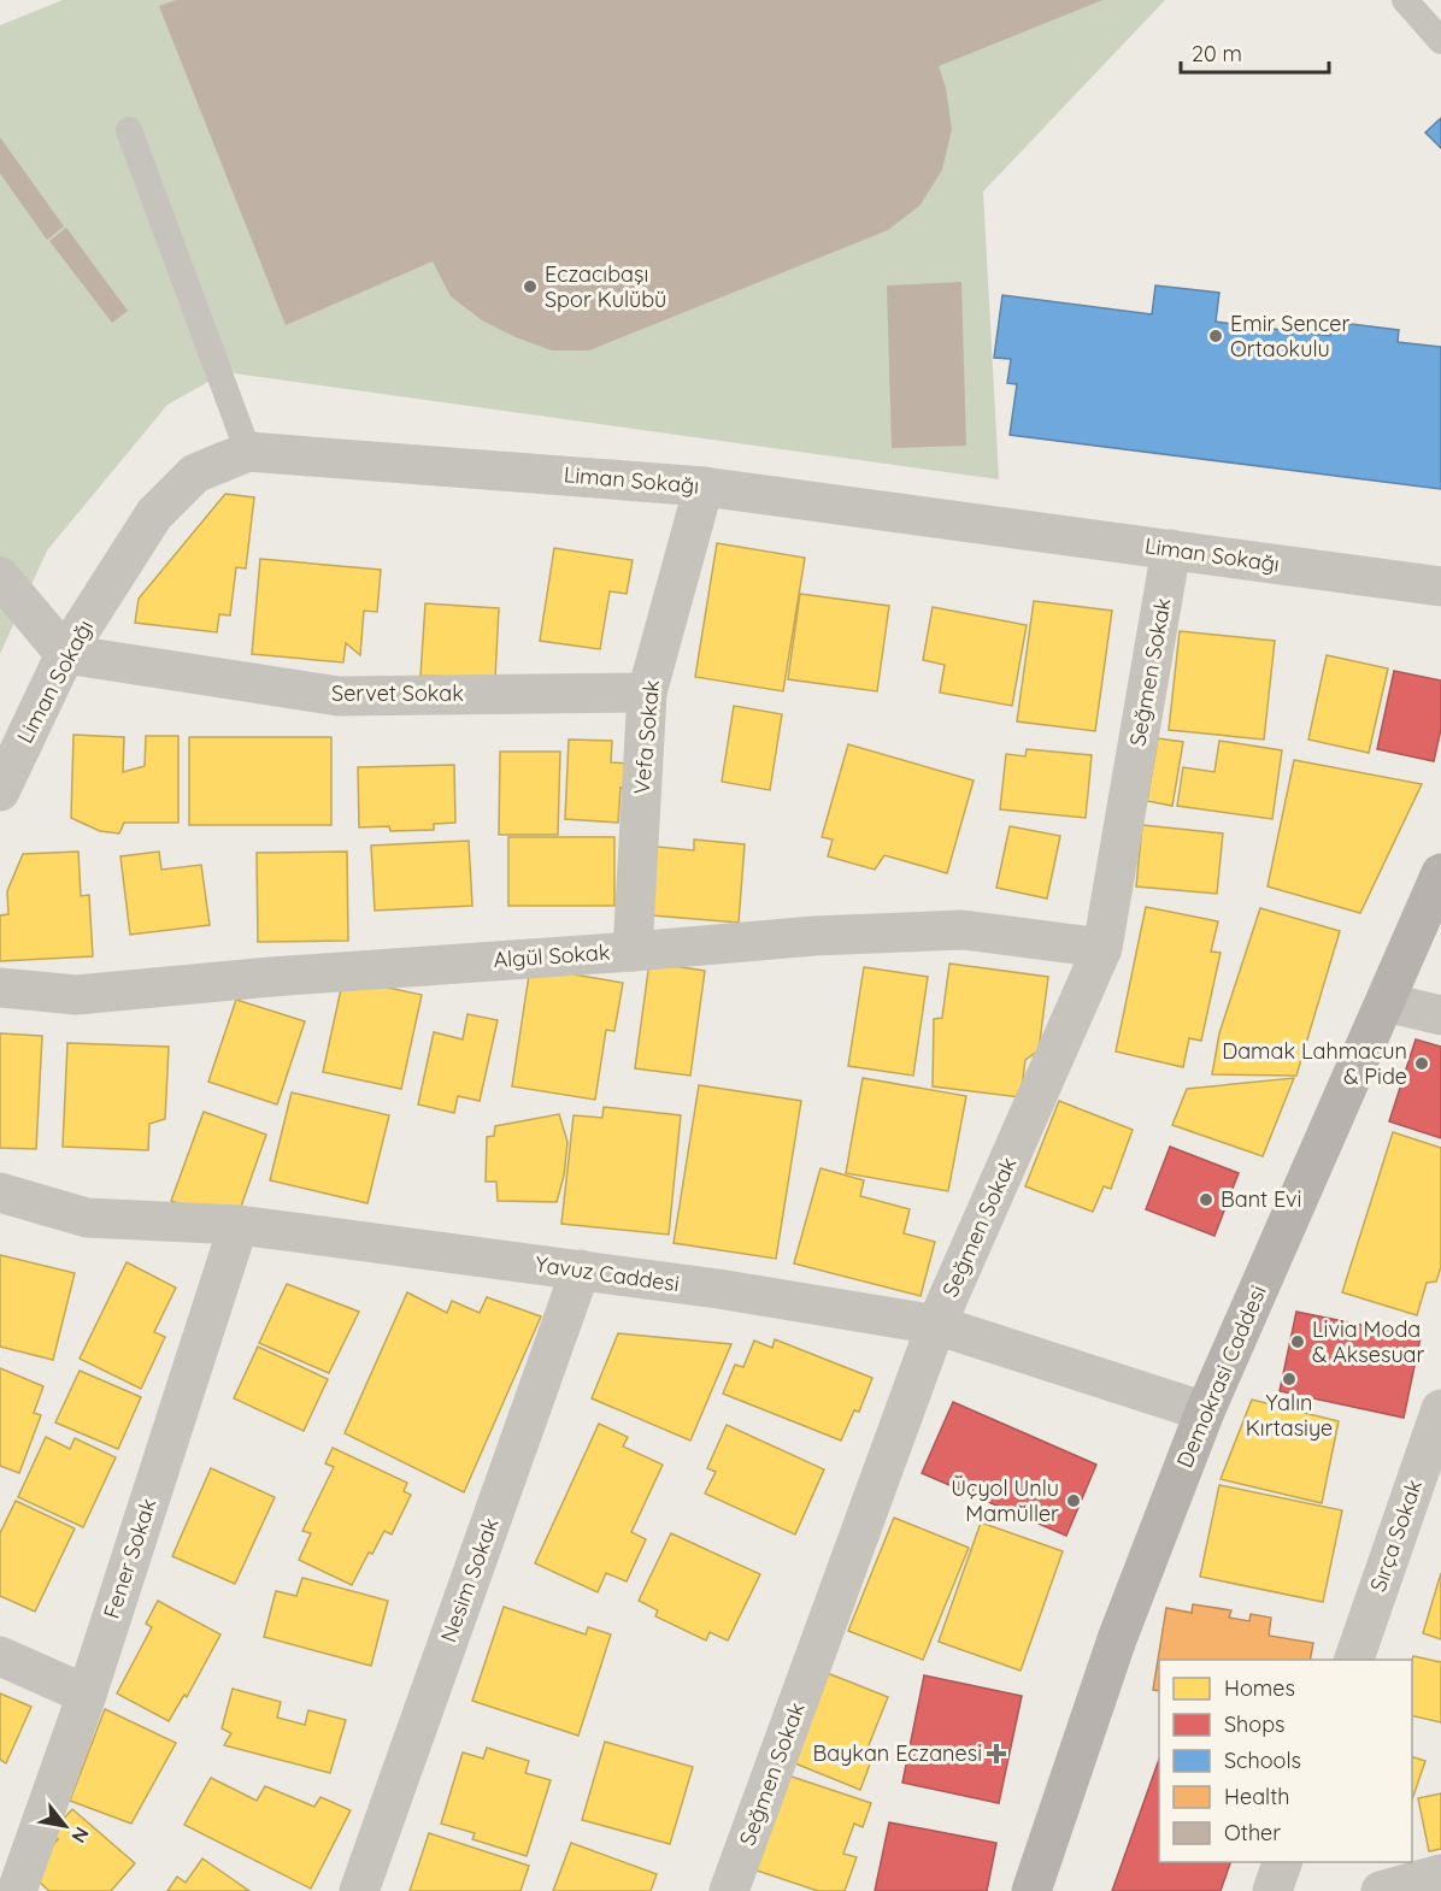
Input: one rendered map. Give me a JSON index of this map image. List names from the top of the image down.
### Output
{
  "streets": {
    "street": [
      "Liman Sokağı",
      "Seğmen Sokak",
      "Servet Sokak",
      "Vefa Sokak",
      "Algül Sokak",
      "Yavuz Caddesi",
      "Demokrasi Caddesi",
      "Sırça Sokak",
      "Fener Sokak",
      "Nesim Sokak"
    ]
  },
  "crossings": [
    ["Liman Sokağı", "Seğmen Sokak"],
    ["Liman Sokağı", "Servet Sokak"],
    ["Liman Sokağı", "Vefa Sokak"],
    ["Seğmen Sokak", "Algül Sokak"],
    ["Seğmen Sokak", "Yavuz Caddesi"],
    ["Servet Sokak", "Vefa Sokak"],
    ["Vefa Sokak", "Algül Sokak"],
    ["Yavuz Caddesi", "Demokrasi Caddesi"],
    ["Yavuz Caddesi", "Fener Sokak"],
    ["Yavuz Caddesi", "Nesim Sokak"]
  ],
  "places": {
    "other": [
      "Eczacıbaşı Spor Kulübü",
      "Emir Sencer Ortaokulu",
      "Damak Lahmacun & Pide",
      "Bant Evi",
      "Livia Moda & Aksesuar",
      "Yalın Kırtasiye",
      "Üçyol Unlu Mamüller"
    ],
    "health": ["Baykan Eczanesi"]
  },
  "legend": [
    "Homes",
    "Shops",
    "Schools",
    "Health",
    "Other"
  ],
  "scale_bar": "20 m",
  "north": "bottom right"
}
